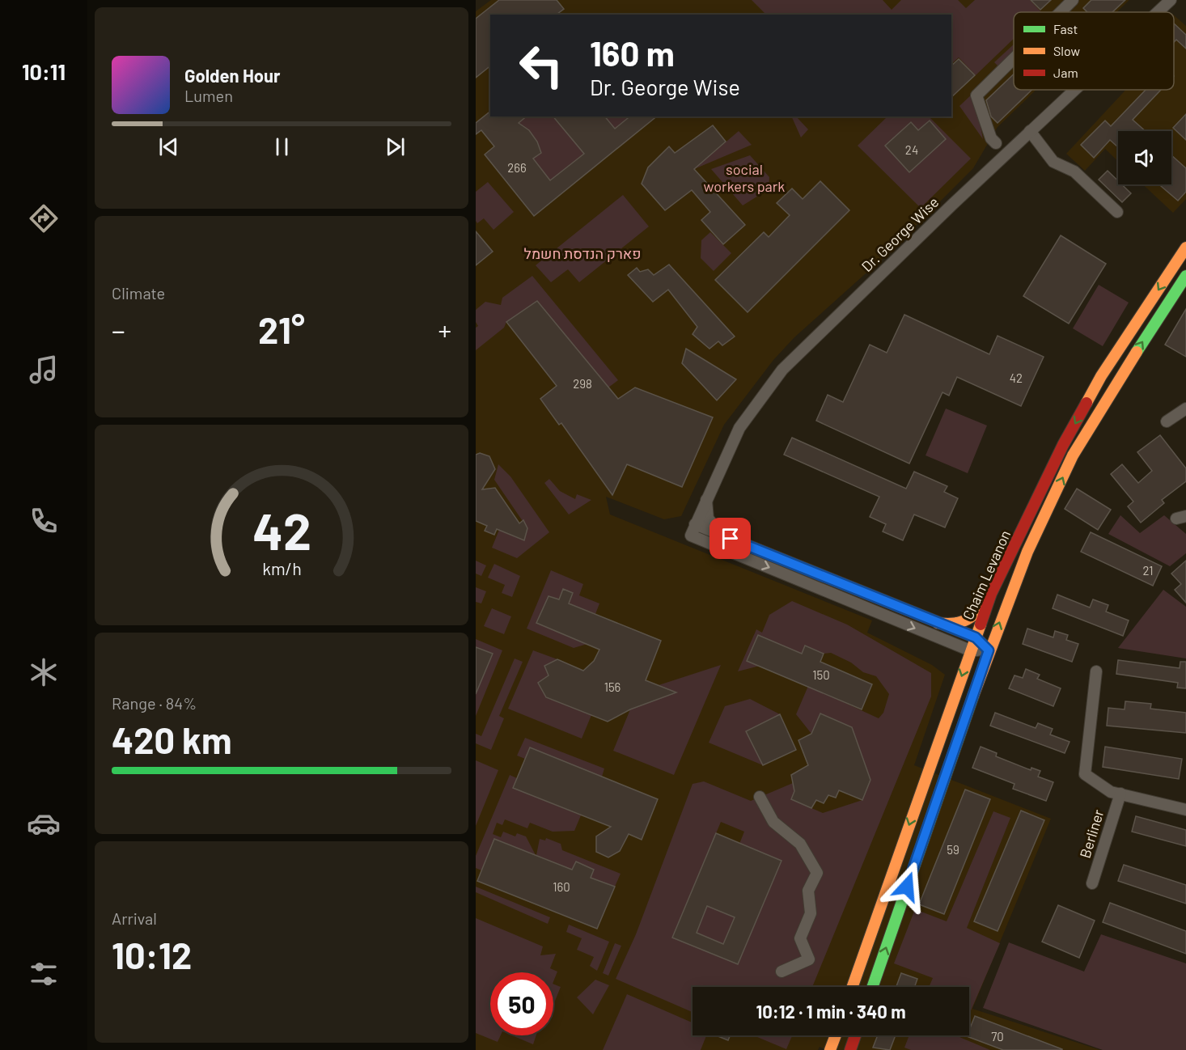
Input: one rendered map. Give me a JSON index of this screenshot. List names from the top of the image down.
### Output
{
  "streets": {
    "main road": ["Chaim Levanon"],
    "street": ["Dr. George Wise", "Berliner"]
  },
  "parks": ["social workers park", "פארק הנדסת חשמל"],
  "house_numbers": [
    "24",
    "266",
    "42",
    "298",
    "21",
    "150",
    "156",
    "59",
    "160",
    "70"
  ],
  "legend": ["Fast", "Slow", "Jam"],
  "page": {
    "tabs": "10:11",
    "turn": ["160 m", "Dr. George Wise"],
    "song": ["Golden Hour", "Lumen"],
    "tile": [
      "Climate",
      ["Range · 84%", "420 km"],
      ["Arrival", "10:12"]
    ],
    "heat": ["−", "21°", "+"],
    "limit": "50",
    "trip": "10:12 · 1 min · 340 m",
    "gauge": ["42", "km/h"]
  }
}
